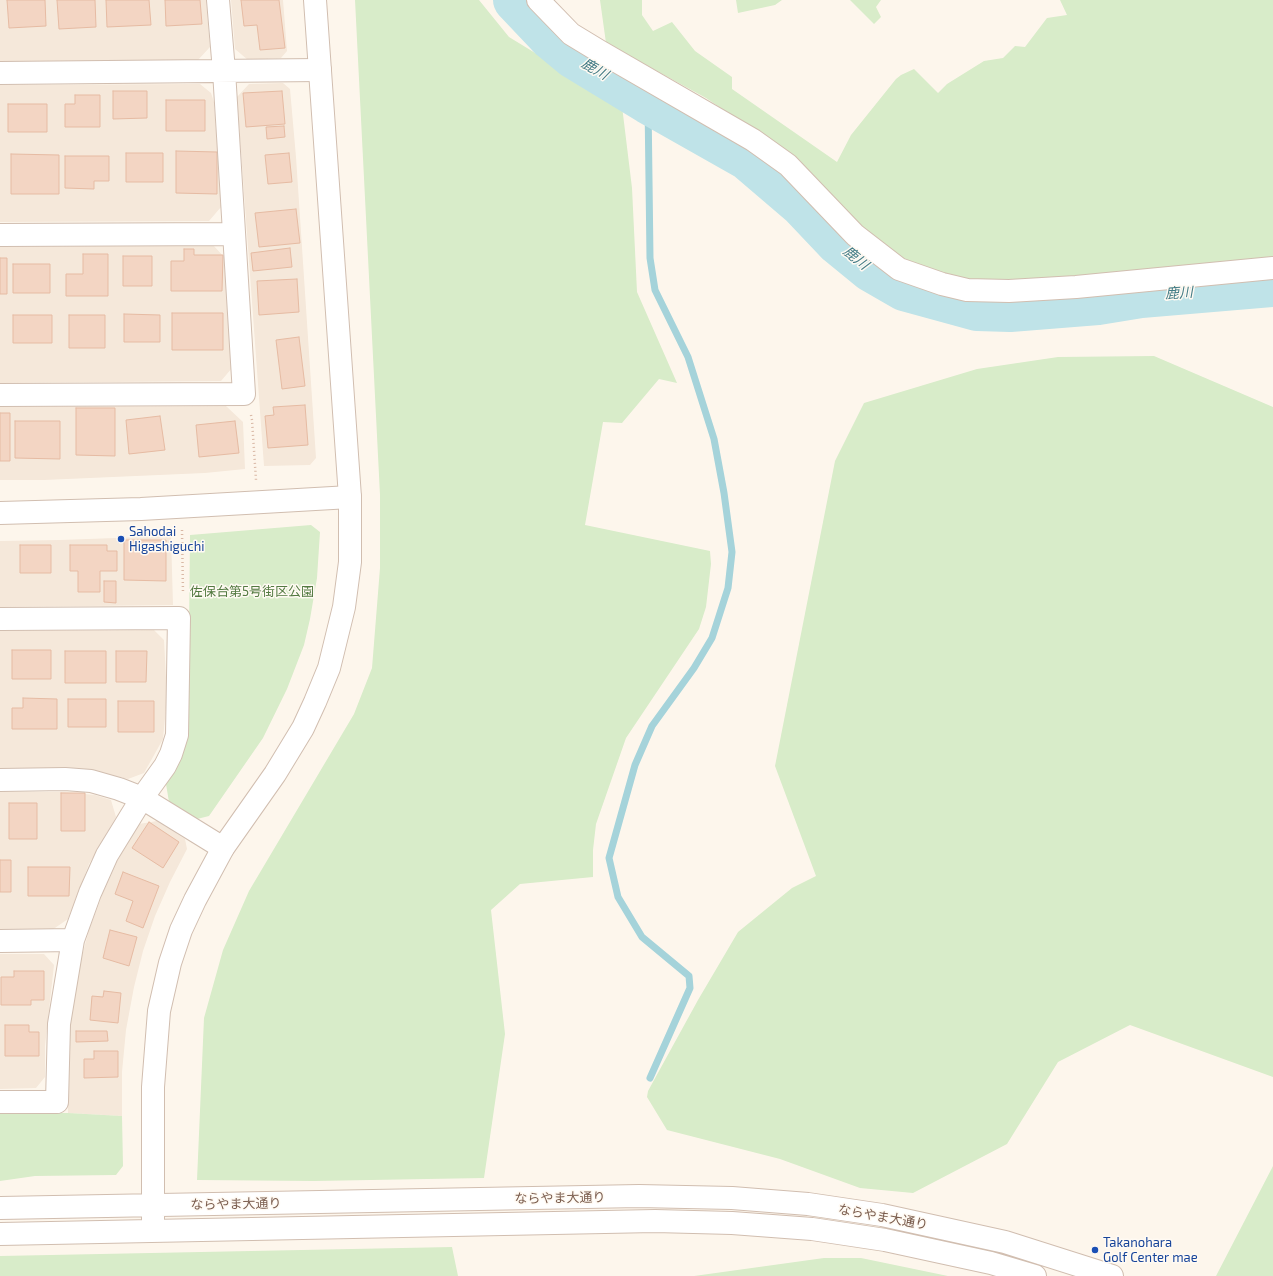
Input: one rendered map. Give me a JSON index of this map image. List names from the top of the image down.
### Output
{
  "streets": {
    "street": ["ならやま大通り"]
  },
  "water": ["鹿川"],
  "parks": ["佐保台第5号街区公園"],
  "places": ["Sahodai Higashiguchi", "Takanohara Golf Center mae"]
}
